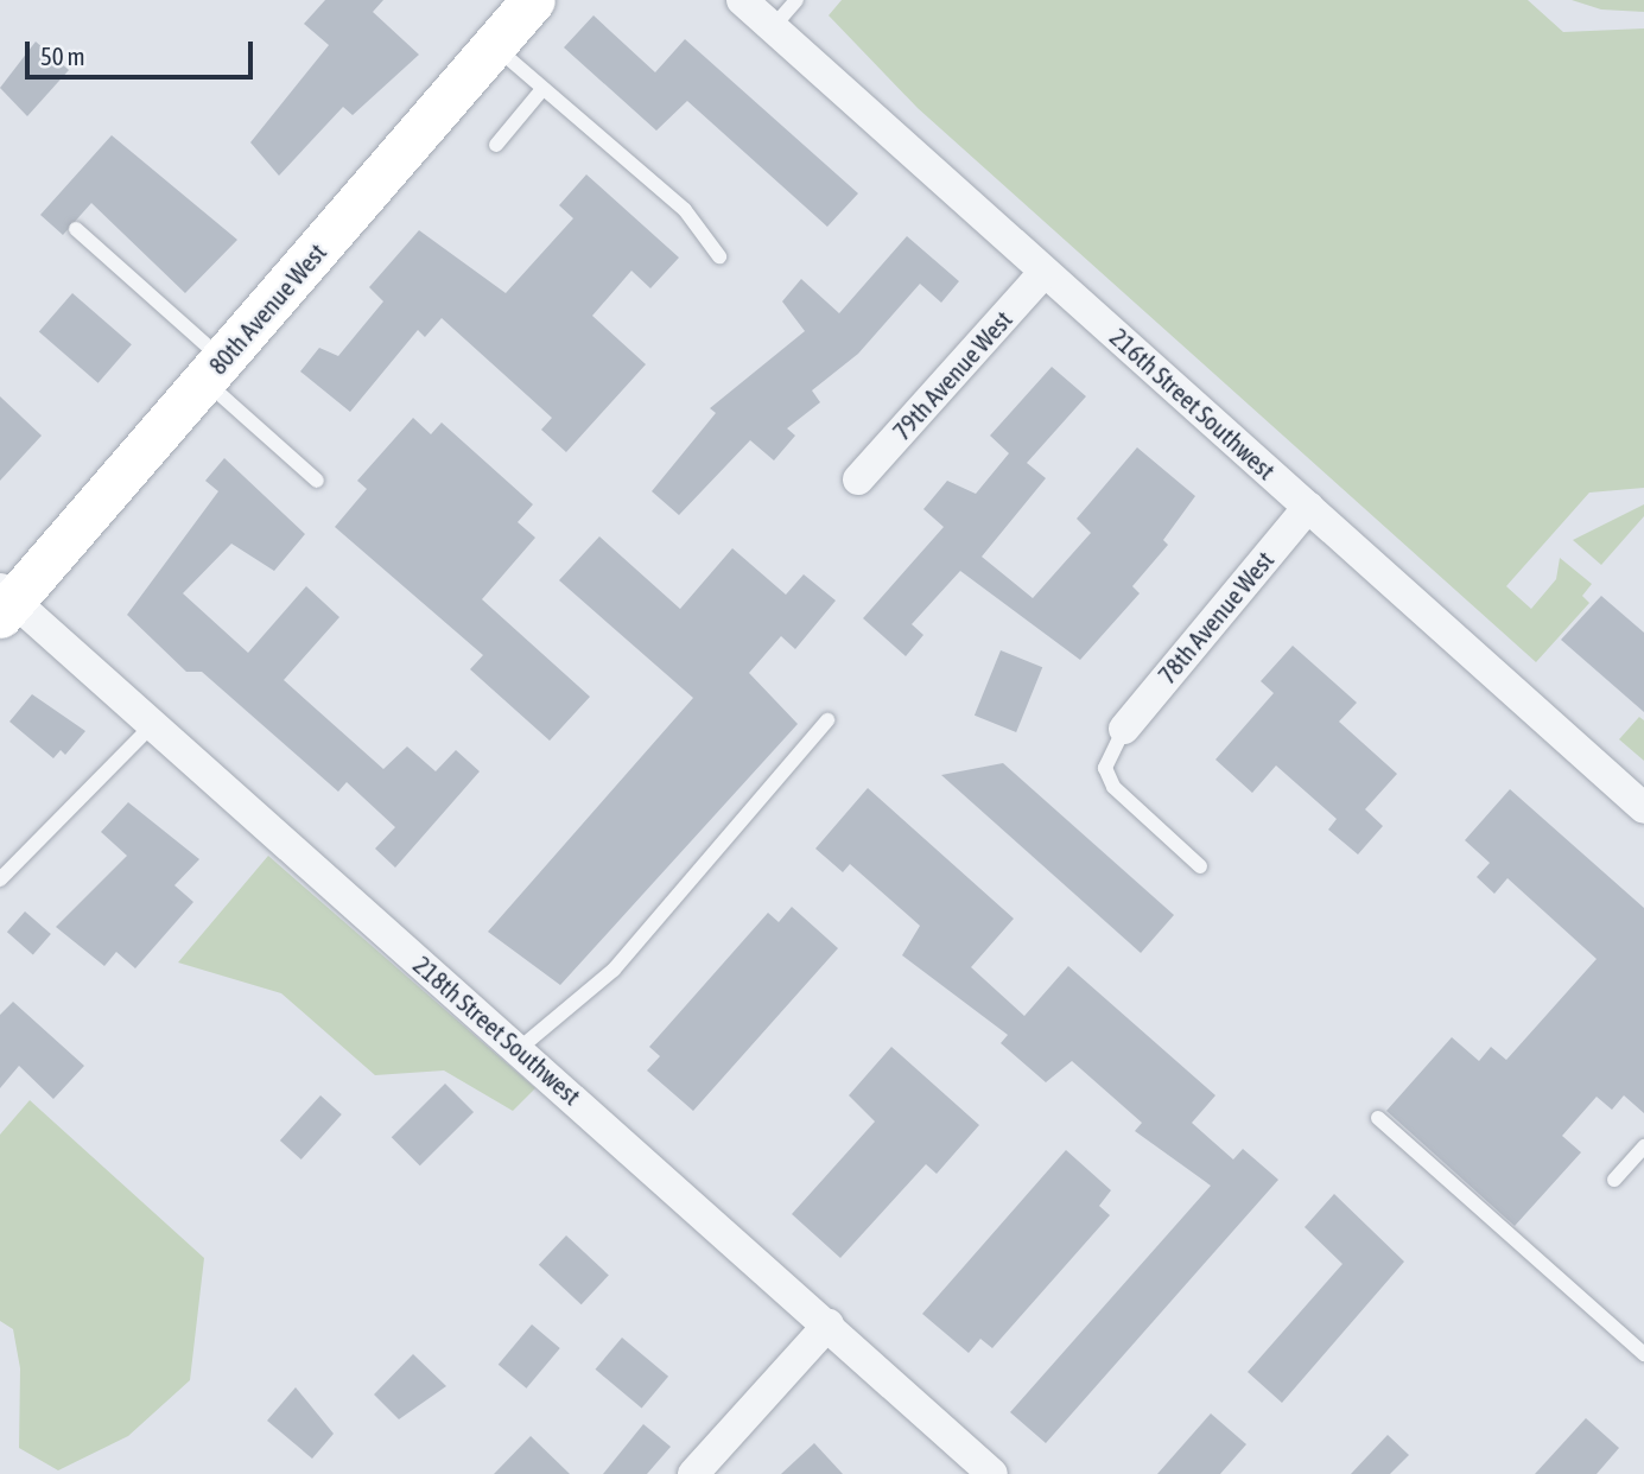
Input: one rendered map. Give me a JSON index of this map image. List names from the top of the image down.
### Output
{
  "streets": {
    "street": [
      "80th Avenue West",
      "79th Avenue West",
      "216th Street Southwest",
      "78th Avenue West",
      "218th Street Southwest"
    ]
  },
  "crossings": [
    ["80th Avenue West", "218th Street Southwest"],
    ["79th Avenue West", "216th Street Southwest"],
    ["216th Street Southwest", "78th Avenue West"]
  ],
  "scale_bar": "50 m"
}
